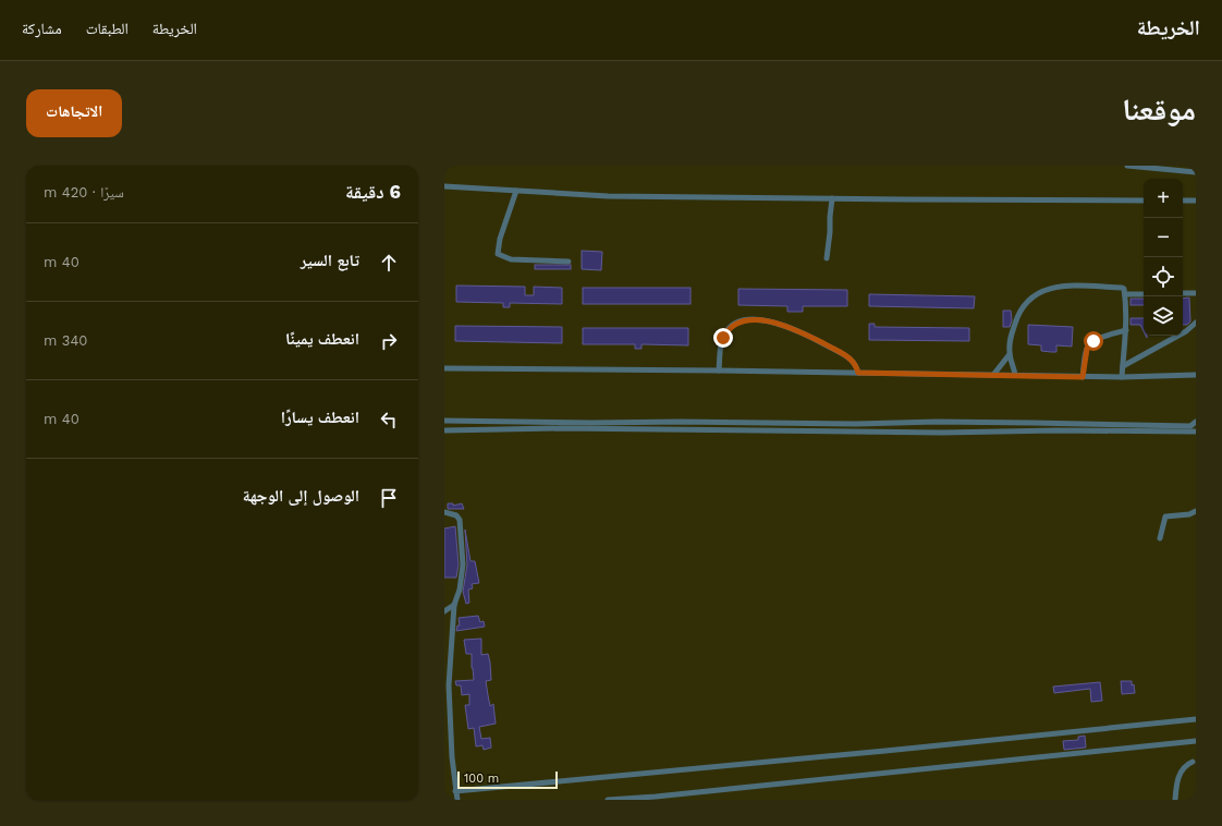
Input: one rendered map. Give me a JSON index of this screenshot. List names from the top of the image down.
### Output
{
  "scale_bar": "100 m",
  "page": {
    "header": "الخريطة",
    "nav": ["الخريطة", "الطبقات", "مشاركة"],
    "title": "موقعنا",
    "buttons": "الاتجاهات",
    "heading": ["6 دقيقة", "سيرًا · 420 m"],
    "map_buttons": ["+", "−"],
    "list": [
      ["تابع السير", "40 m"],
      ["انعطف يمينًا", "340 m"],
      ["انعطف يسارًا", "40 m"],
      "الوصول إلى الوجهة"
    ],
    "scale": "100 m"
  }
}
